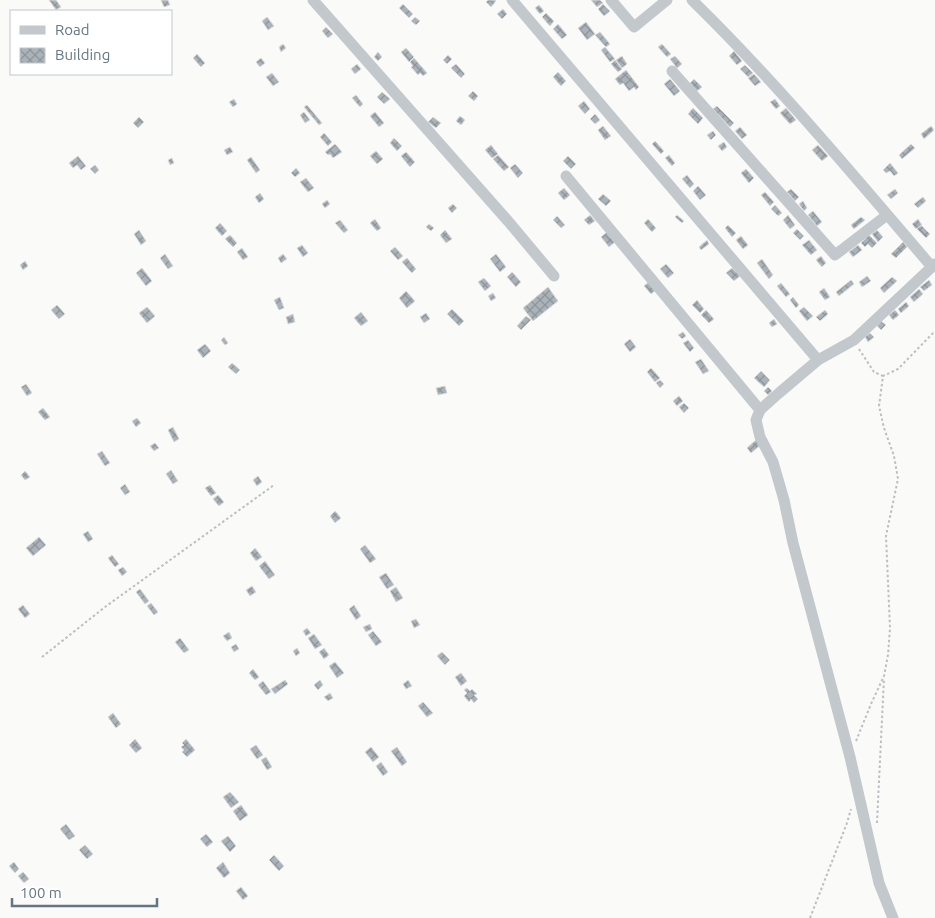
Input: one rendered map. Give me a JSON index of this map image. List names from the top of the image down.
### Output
{
  "legend": ["Road", "Building"],
  "scale_bar": "100 m"
}
